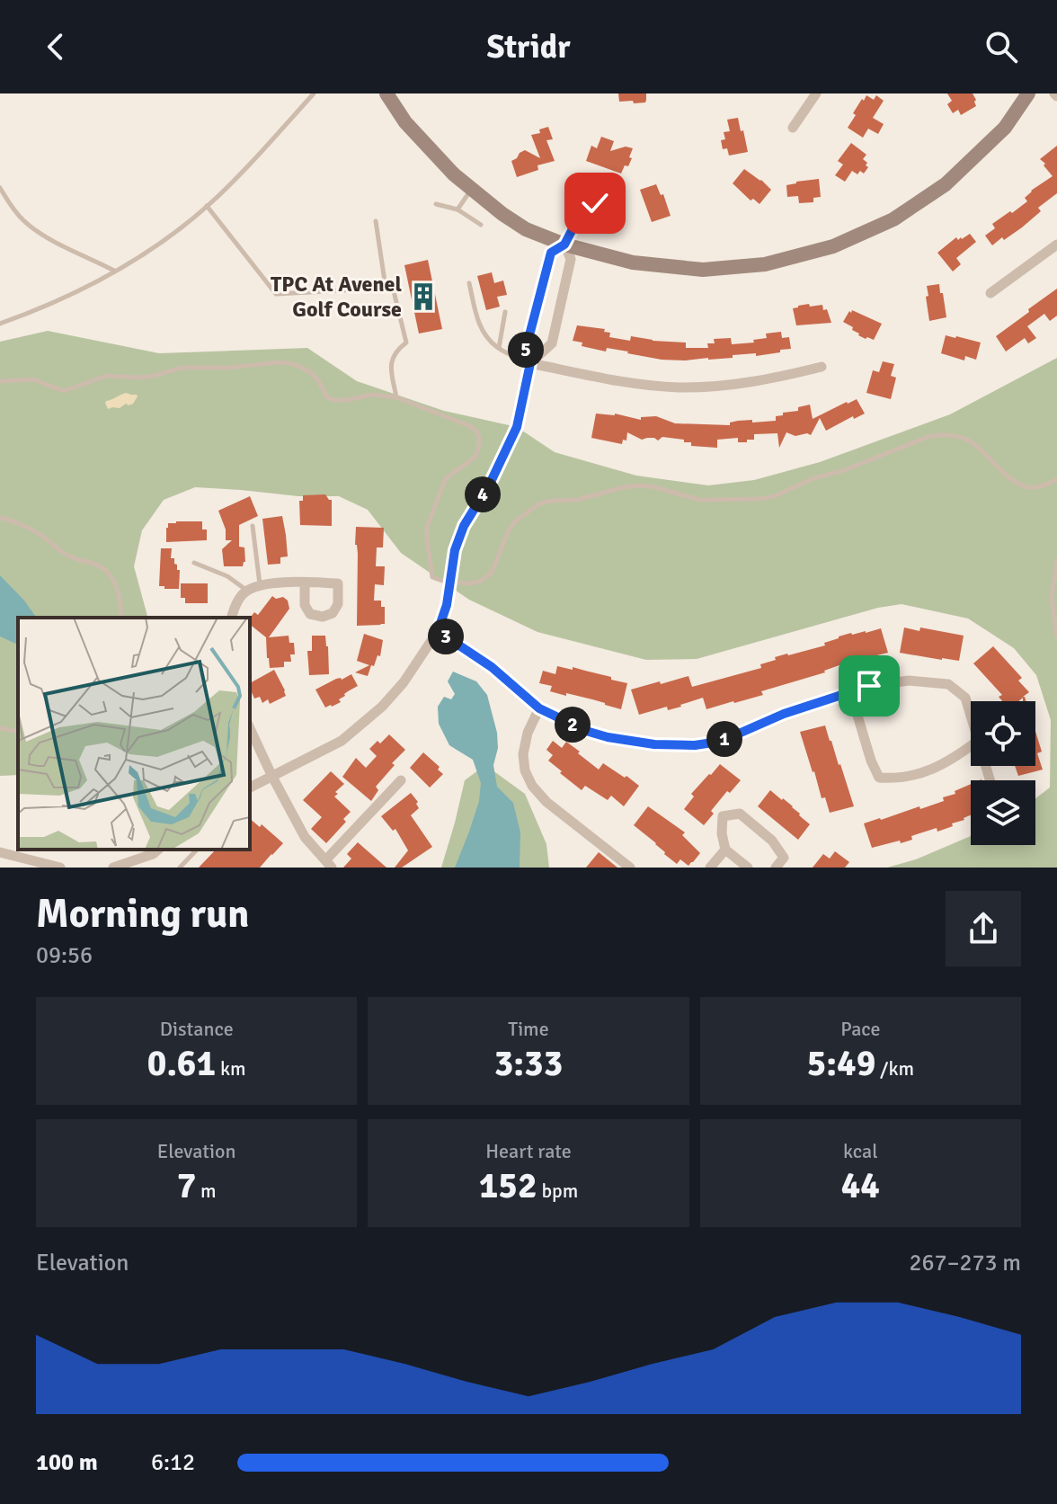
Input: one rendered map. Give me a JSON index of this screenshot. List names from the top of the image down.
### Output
{
  "places": {
    "building": ["TPC At Avenel Golf Course"]
  },
  "page": {
    "header": "Stridr",
    "pins": [
      "5",
      "4",
      "3",
      "2",
      "1"
    ],
    "heading": ["Morning run", "09:56"],
    "stats": [
      ["Distance", "0.61 km"],
      ["Time", "3:33"],
      ["Pace", "5:49 /km"],
      ["Elevation", "7 m"],
      ["Heart rate", "152 bpm"],
      ["kcal", "44"]
    ],
    "chart": ["Elevation", "267–273 m"],
    "list": [
      {
        "name": "100 m",
        "note": "6:12"
      }
    ]
  }
}
